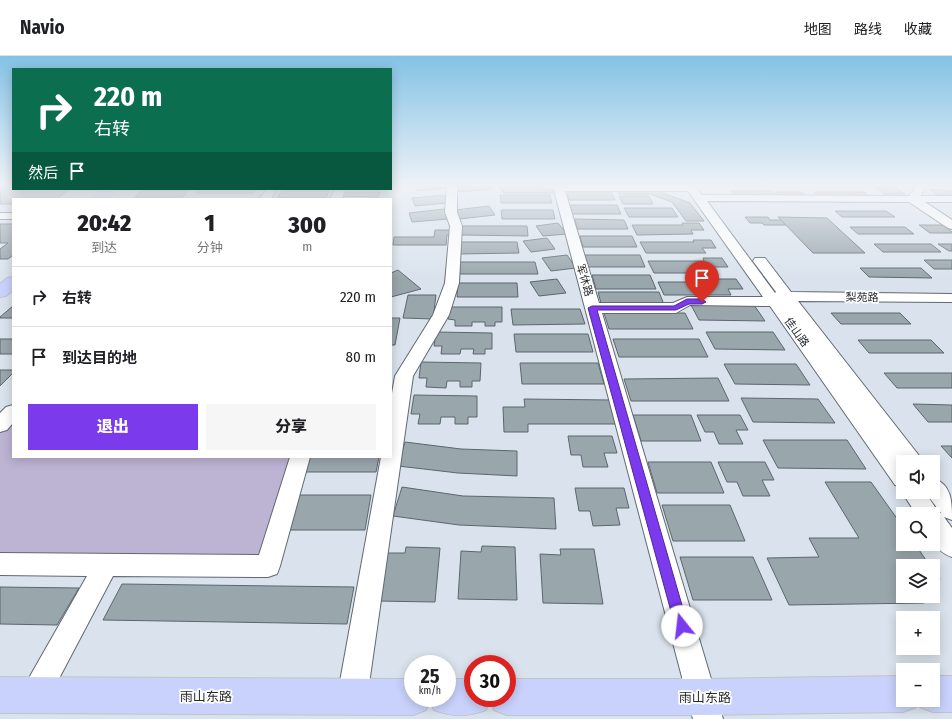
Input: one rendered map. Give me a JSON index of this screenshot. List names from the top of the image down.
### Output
{
  "streets": {
    "main road": ["雨山东路"],
    "street": ["军休路", "梨苑路", "佳山路"]
  },
  "crossings": [
    ["军休路", "梨苑路"],
    ["军休路", "雨山东路"],
    ["梨苑路", "佳山路"]
  ],
  "page": {
    "header": "Navio",
    "nav": ["地图", "路线", "收藏"],
    "turn": ["220 m", "右转"],
    "then": "然后",
    "eta": [
      "20:42",
      "到达",
      "1",
      "分钟",
      "300",
      "m"
    ],
    "list": [
      {
        "name": "右转",
        "value": "220 m"
      },
      {
        "name": "到达目的地",
        "value": "80 m"
      }
    ],
    "buttons": ["退出", "分享"],
    "map_buttons": ["+", "−"],
    "speed": "25 km/h",
    "limit": "30"
  }
}
